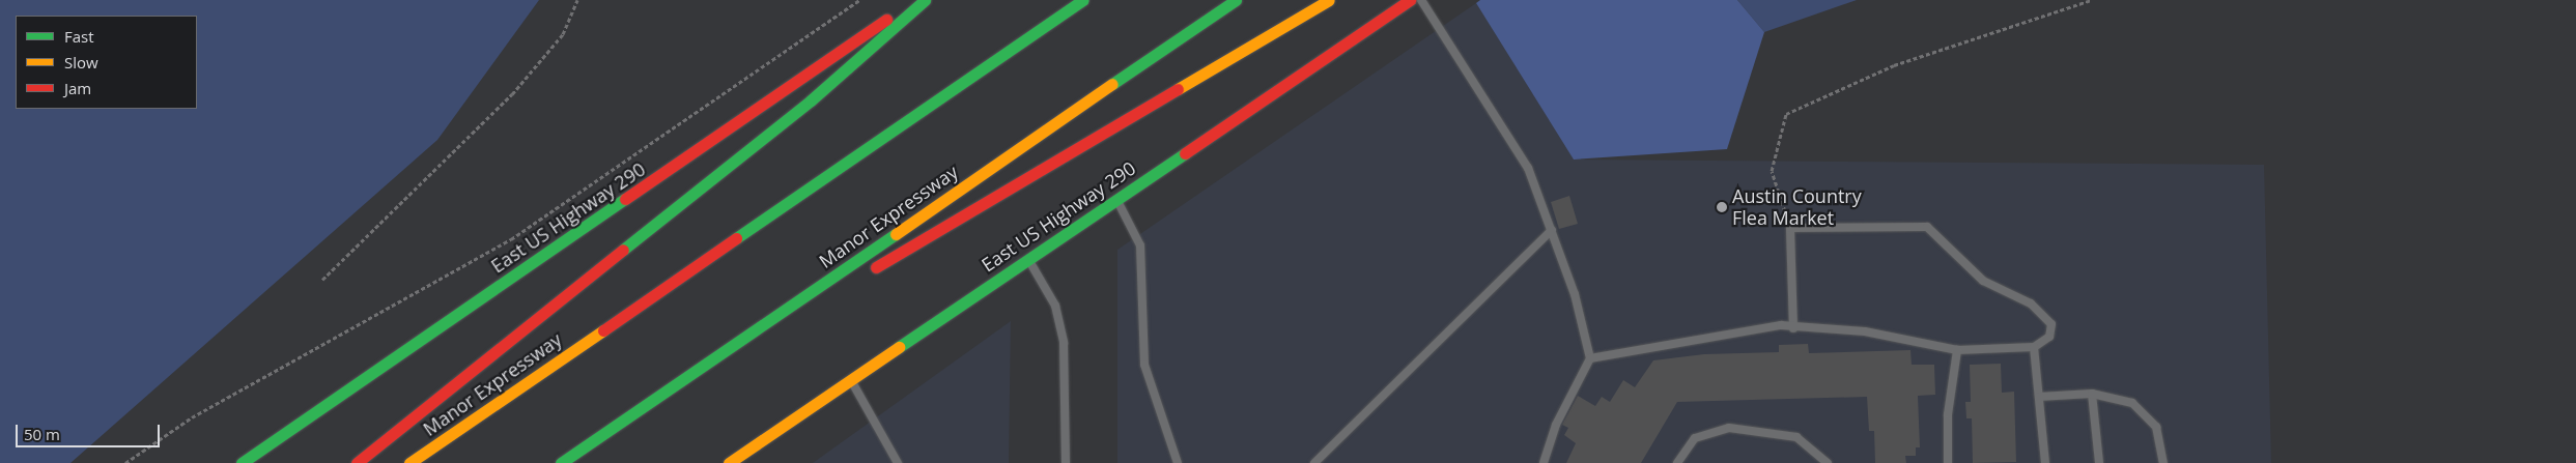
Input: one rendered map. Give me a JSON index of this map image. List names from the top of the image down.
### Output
{
  "streets": {
    "main road": ["Manor Expressway", "East US Highway 290"]
  },
  "places": ["Austin Country Flea Market"],
  "legend": ["Fast", "Slow", "Jam"],
  "scale_bar": "50 m"
}
